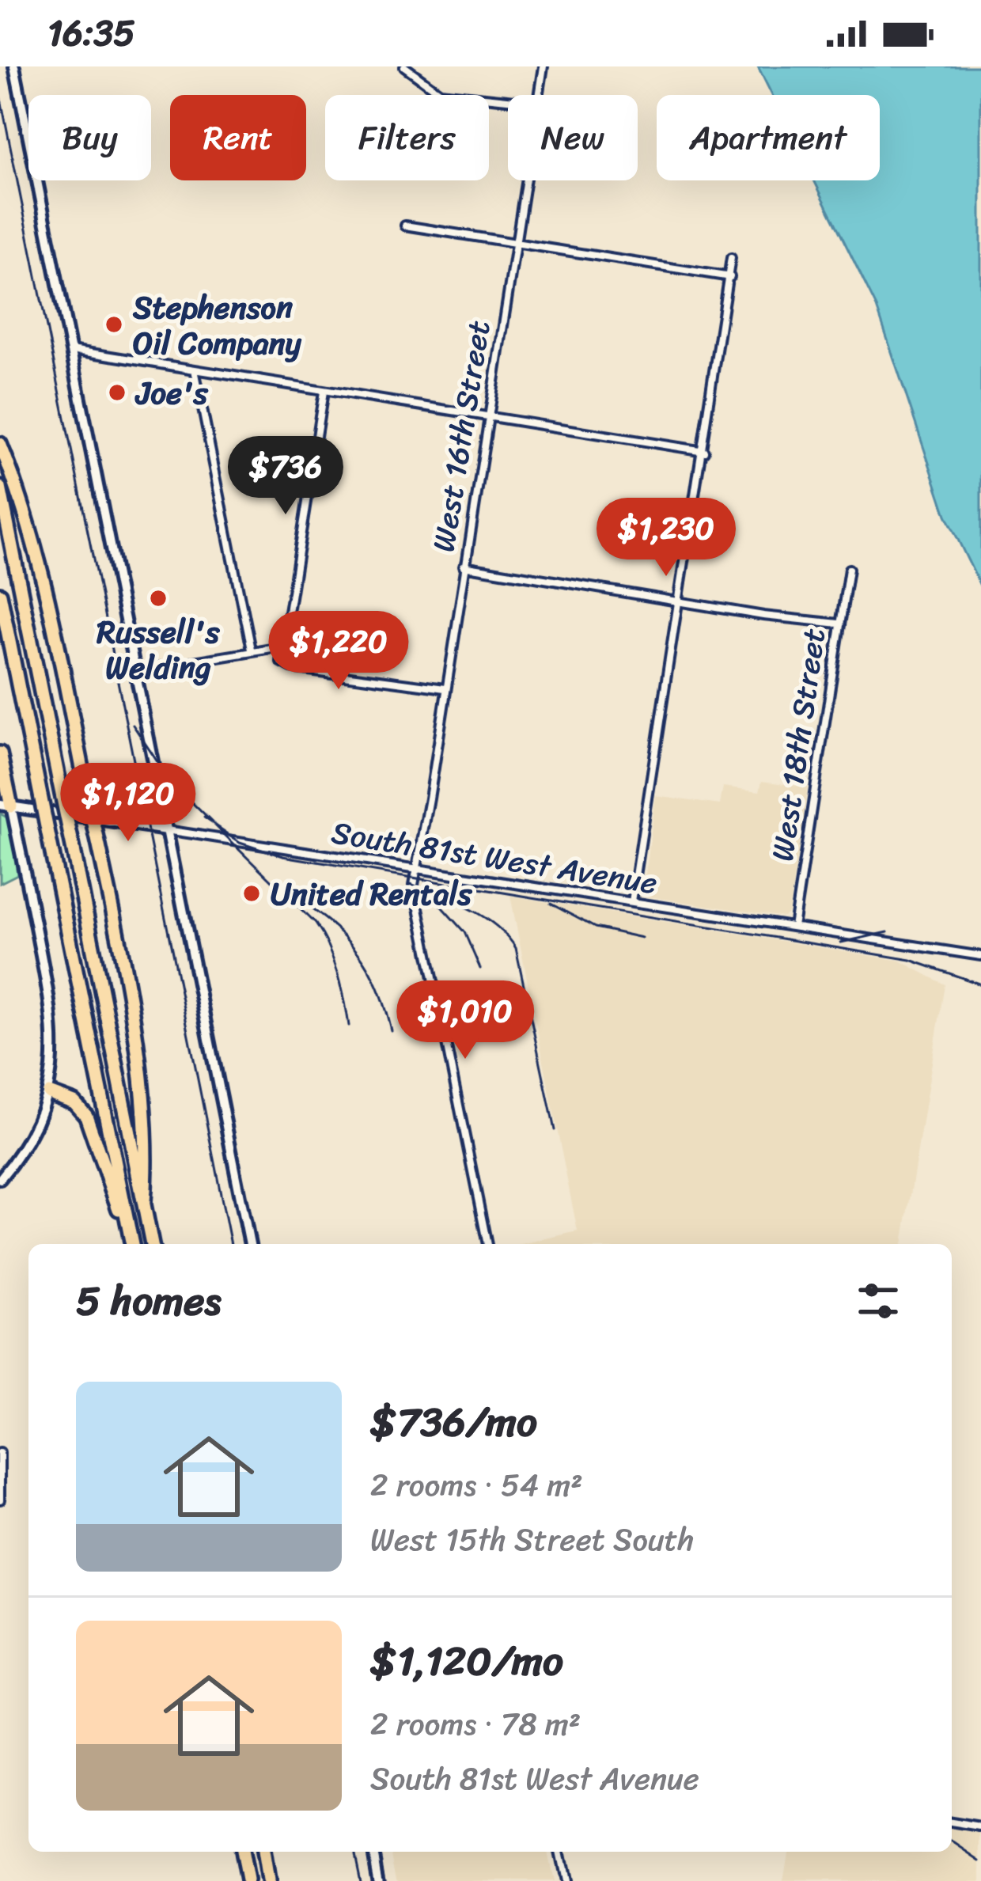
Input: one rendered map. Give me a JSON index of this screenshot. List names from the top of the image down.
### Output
{
  "streets": {
    "main road": ["South 81st West Avenue"],
    "street": ["West 16th Street", "West 18th Street"]
  },
  "crossings": [
    ["West 16th Street", "South 81st West Avenue"],
    ["West 18th Street", "South 81st West Avenue"]
  ],
  "places": [
    "Stephenson Oil Company",
    "Joe's",
    "Russell's Welding",
    "United Rentals"
  ],
  "page": {
    "status": "16:35",
    "chip": [
      "Buy",
      "Rent",
      "Filters",
      "New",
      "Apartment"
    ],
    "price": [
      "$736",
      "$1,230",
      "$1,220",
      "$1,120",
      "$1,010"
    ],
    "heading": "5 homes",
    "list": [
      {
        "name": "$736/mo",
        "note": "2 rooms · 54 m² · West 15th Street South"
      },
      {
        "name": "$1,120/mo",
        "note": "2 rooms · 78 m² · South 81st West Avenue"
      }
    ]
  }
}
